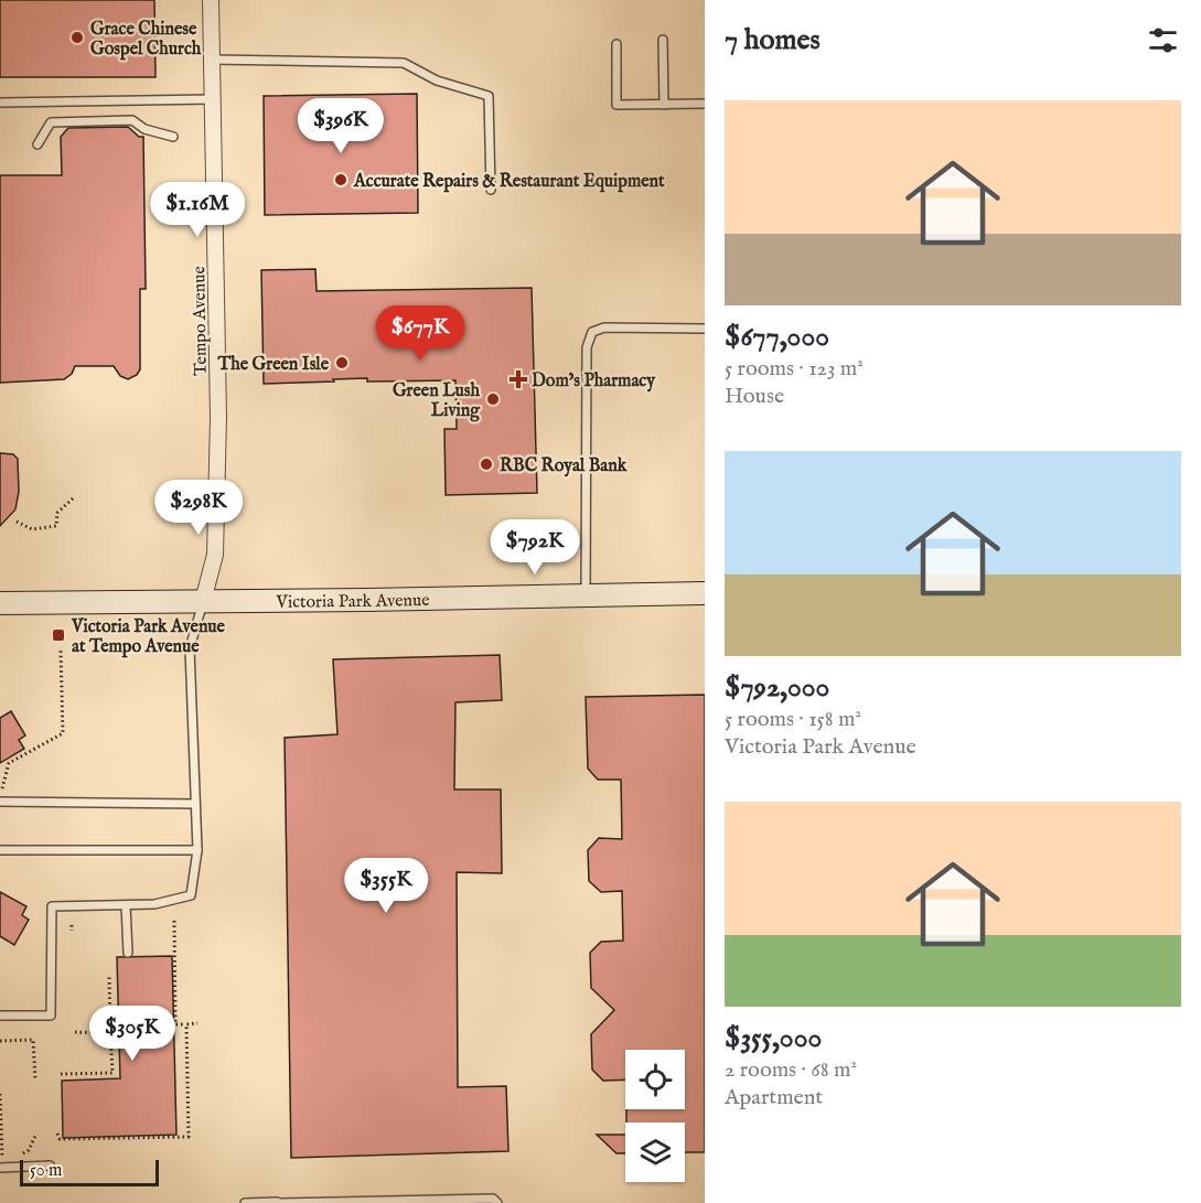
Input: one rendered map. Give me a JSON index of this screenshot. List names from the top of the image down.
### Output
{
  "streets": {
    "main road": ["Victoria Park Avenue"],
    "street": ["Tempo Avenue"]
  },
  "crossings": [
    ["Tempo Avenue", "Victoria Park Avenue"]
  ],
  "places": {
    "other": [
      "Grace Chinese Gospel Church",
      "Accurate Repairs & Restaurant Equipment",
      "The Green Isle",
      "Green Lush Living",
      "RBC Royal Bank"
    ],
    "health": ["Dom’s Pharmacy"],
    "transit": ["Victoria Park Avenue at Tempo Avenue"]
  },
  "scale_bar": "50 m",
  "page": {
    "heading": "7 homes",
    "list": [
      {
        "name": "$677,000",
        "note": "5 rooms · 123 m² · House"
      },
      {
        "name": "$792,000",
        "note": "5 rooms · 158 m² · Victoria Park Avenue"
      },
      {
        "name": "$355,000",
        "note": "2 rooms · 68 m² · Apartment"
      }
    ],
    "price": [
      "$396K",
      "$1.16M",
      "$677K",
      "$298K",
      "$792K",
      "$355K",
      "$305K"
    ],
    "scale": "50 m"
  }
}
